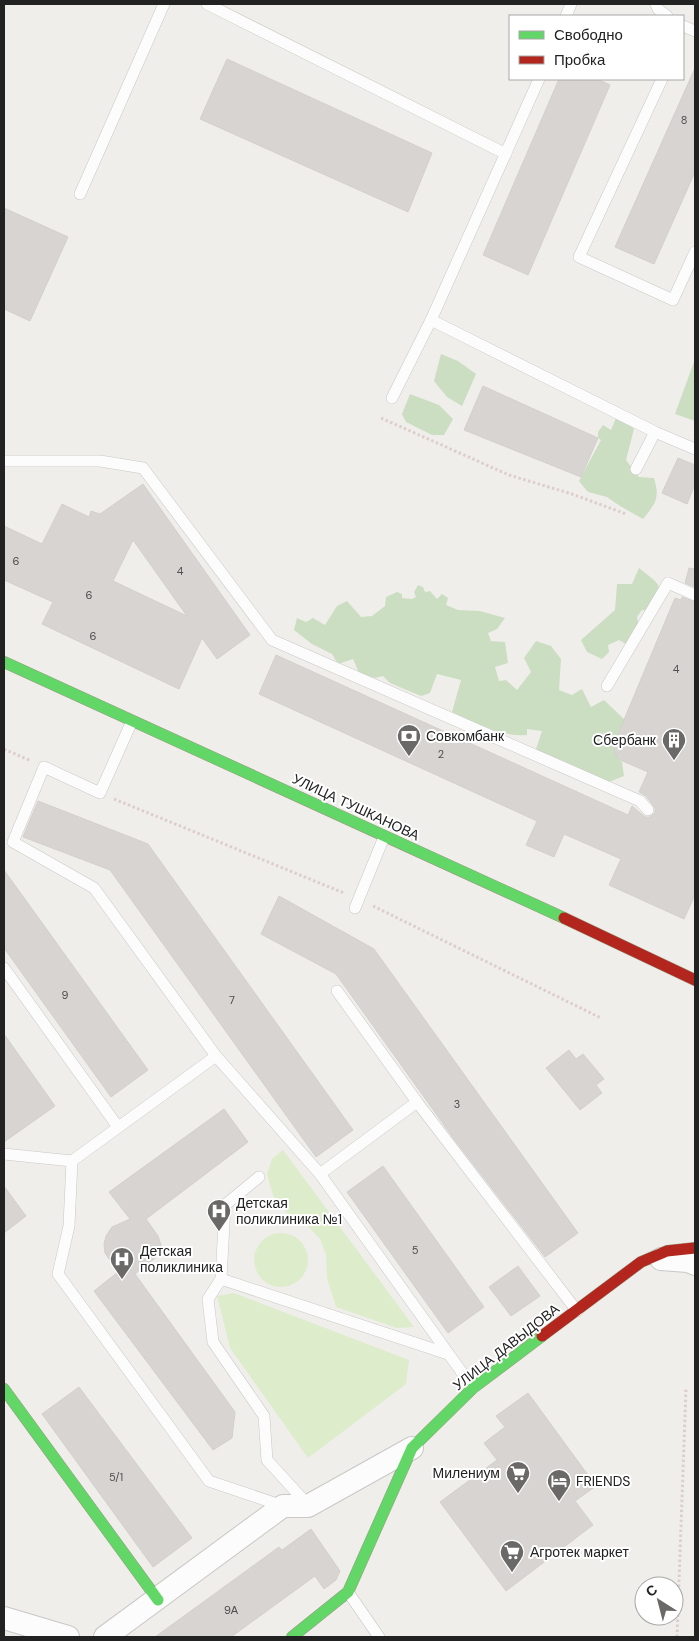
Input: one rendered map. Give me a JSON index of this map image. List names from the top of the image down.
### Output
{
  "streets": {
    "street": ["УЛИЦА ТУШКАНОВА", "УЛИЦА ДАВЫДОВА"]
  },
  "places": {
    "bank": ["Совкомбанк"],
    "building": ["Сбербанк"],
    "hospital": ["Детская поликлиника №1", "Детская поликлиника"],
    "supermarket": ["Милениум", "Агротек маркет"],
    "hotel": ["FRIENDS"]
  },
  "house_numbers": [
    "8",
    "6",
    "4",
    "6",
    "6",
    "4",
    "2",
    "9",
    "7",
    "3",
    "5",
    "5/1",
    "9А"
  ],
  "legend": ["Свободно", "Пробка"],
  "north": "top left"
}
